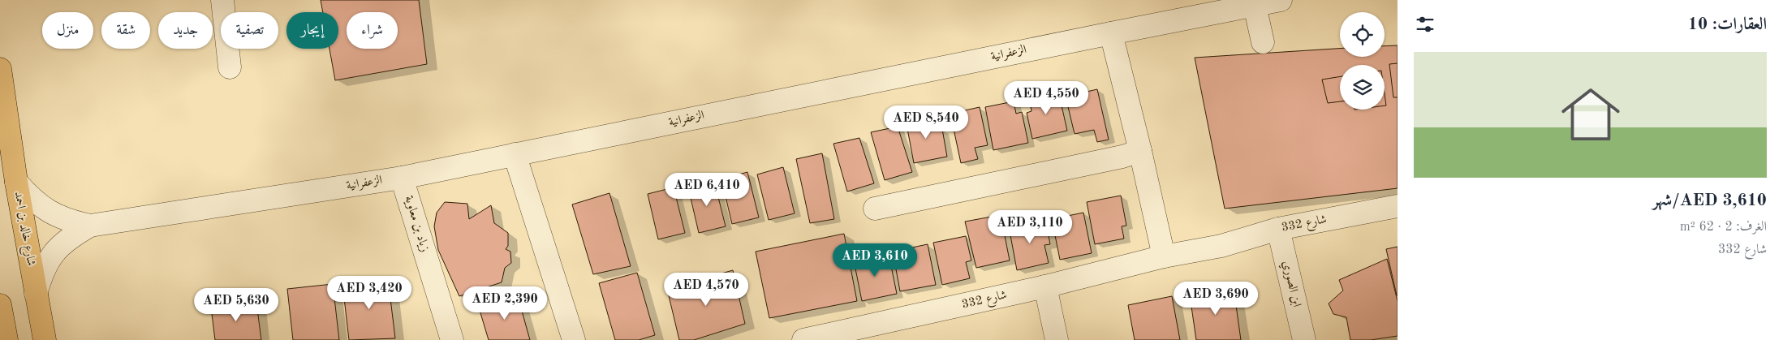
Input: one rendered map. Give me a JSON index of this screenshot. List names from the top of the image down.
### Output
{
  "streets": {
    "main road": ["شارع خالد بن احمد"],
    "street": [
      "الزعفرانية",
      "زياد بن معاوية",
      "شارع 332",
      "ابن الصوري"
    ]
  },
  "crossings": [
    ["الزعفرانية", "زياد بن معاوية"],
    ["الزعفرانية", "شارع خالد بن احمد"],
    ["شارع 332", "ابن الصوري"]
  ],
  "page": {
    "heading": "العقارات: 10",
    "chip": [
      "شراء",
      "إيجار",
      "تصفية",
      "جديد",
      "شقة",
      "منزل"
    ],
    "list": [
      {
        "name": "AED 3,610/شهر",
        "note": "الغرف: 2 · 62 m² · شارع 332"
      }
    ],
    "price": [
      "AED 4,550",
      "AED 8,540",
      "AED 6,410",
      "AED 3,110",
      "AED 3,610",
      "AED 4,570",
      "AED 3,420",
      "AED 3,690",
      "AED 2,390",
      "AED 5,630"
    ]
  }
}
